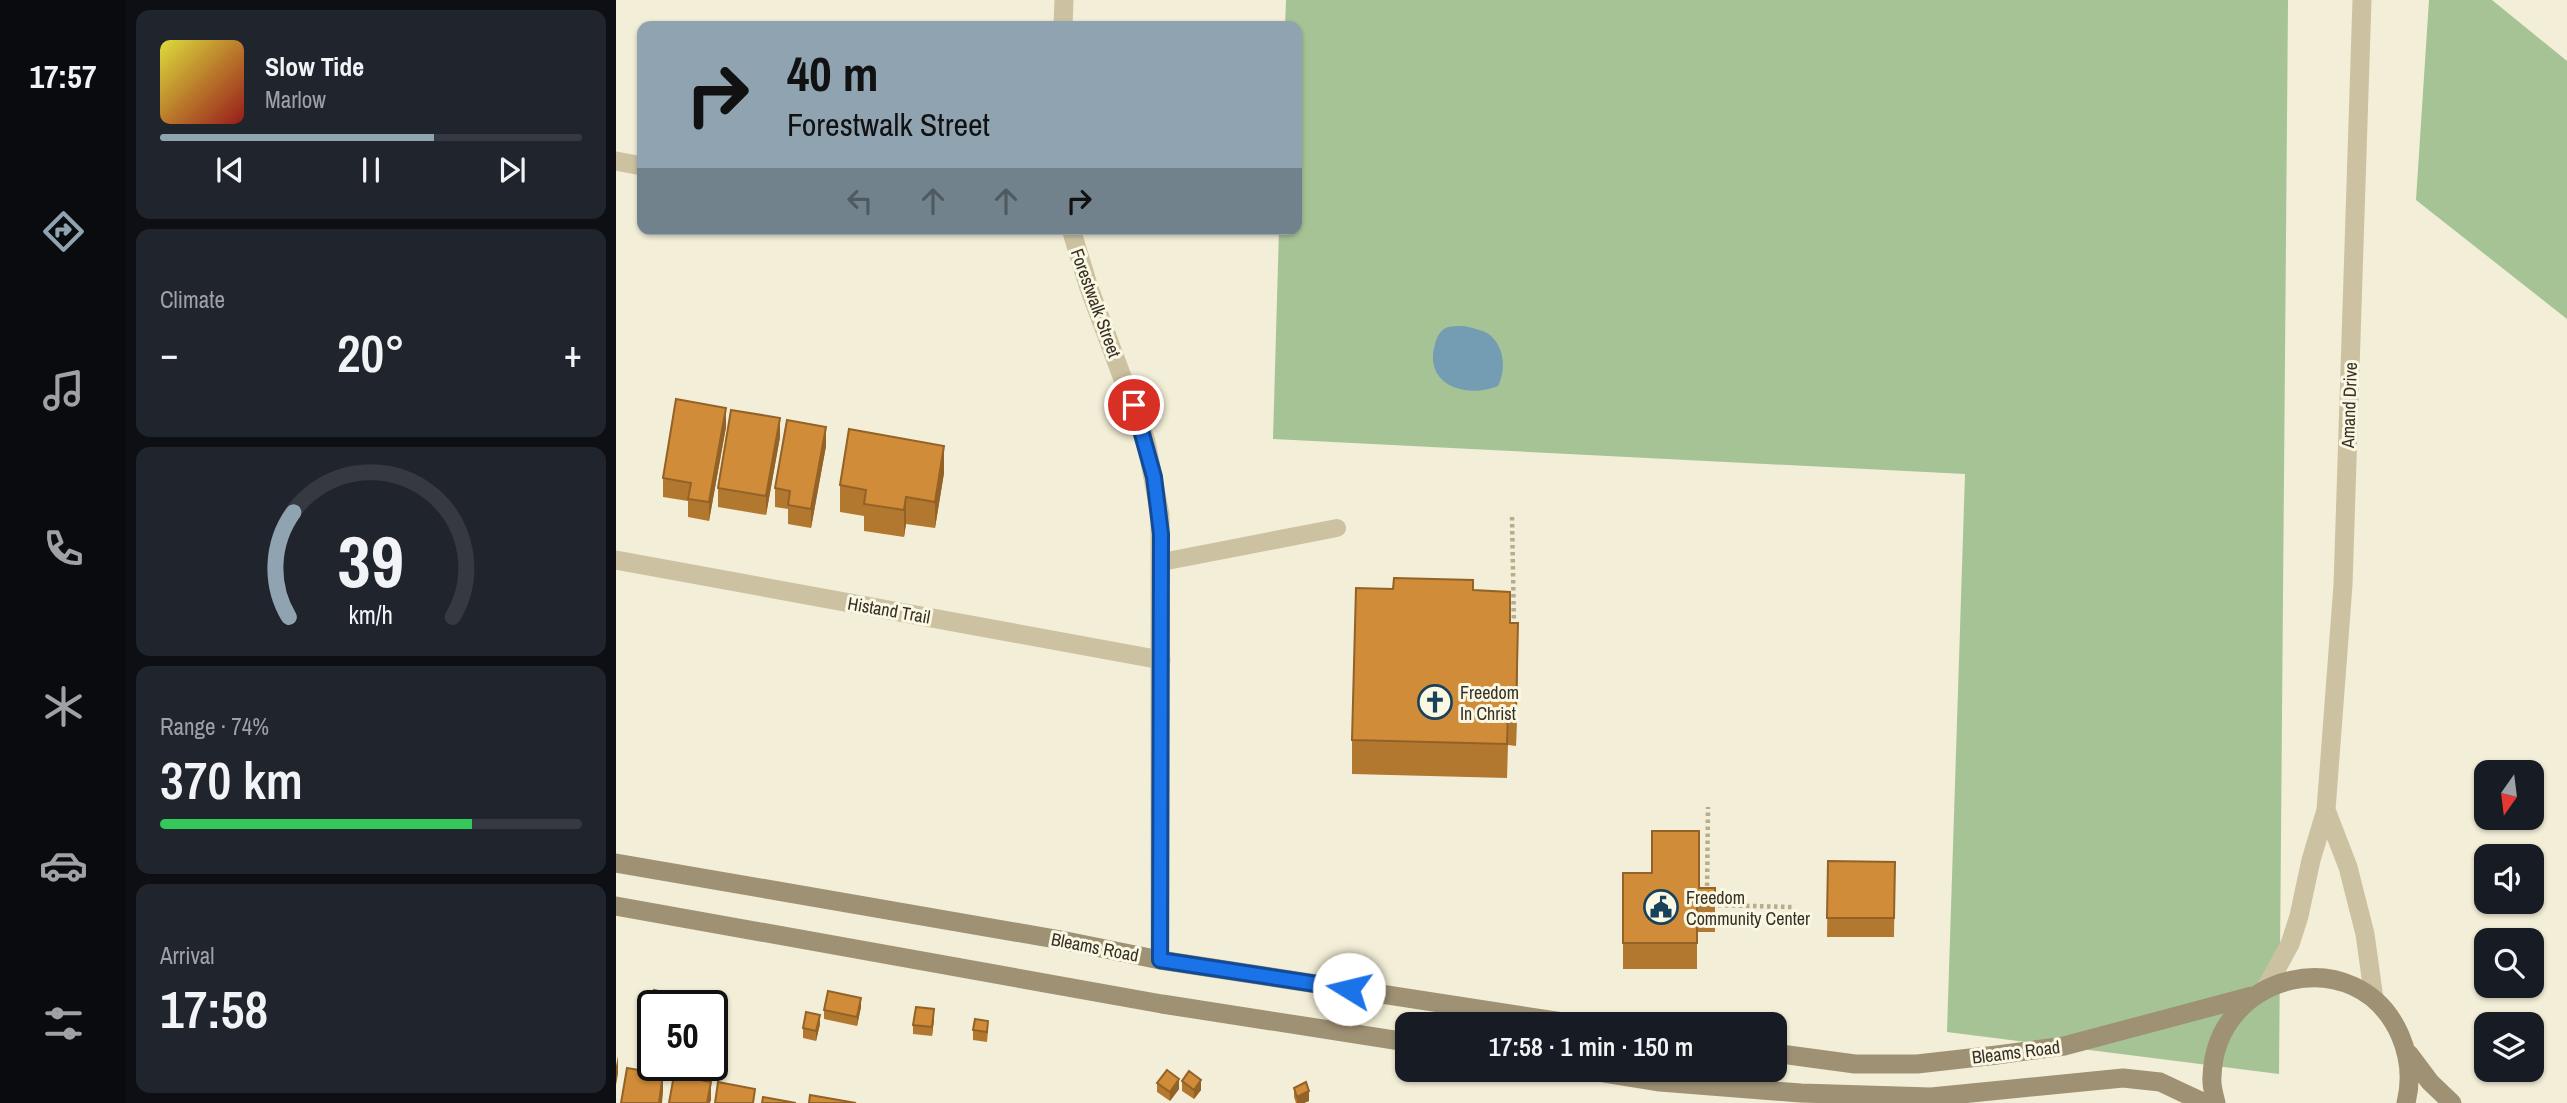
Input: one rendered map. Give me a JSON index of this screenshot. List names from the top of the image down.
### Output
{
  "streets": {
    "main road": ["Bleams Road"],
    "street": ["Forestwalk Street", "Amand Drive", "Histand Trail"]
  },
  "crossings": [
    ["Forestwalk Street", "Histand Trail"],
    ["Forestwalk Street", "Bleams Road"],
    ["Amand Drive", "Bleams Road"]
  ],
  "places": {
    "church": ["Freedom In Christ"],
    "public building": ["Freedom Community Center"]
  },
  "north": "bottom",
  "page": {
    "tabs": "17:57",
    "turn": ["40 m", "Forestwalk Street"],
    "song": ["Slow Tide", "Marlow"],
    "tile": [
      "Climate",
      ["Range · 74%", "370 km"],
      ["Arrival", "17:58"]
    ],
    "heat": ["−", "20°", "+"],
    "limit": "50",
    "trip": "17:58 · 1 min · 150 m",
    "gauge": ["39", "km/h"]
  }
}
